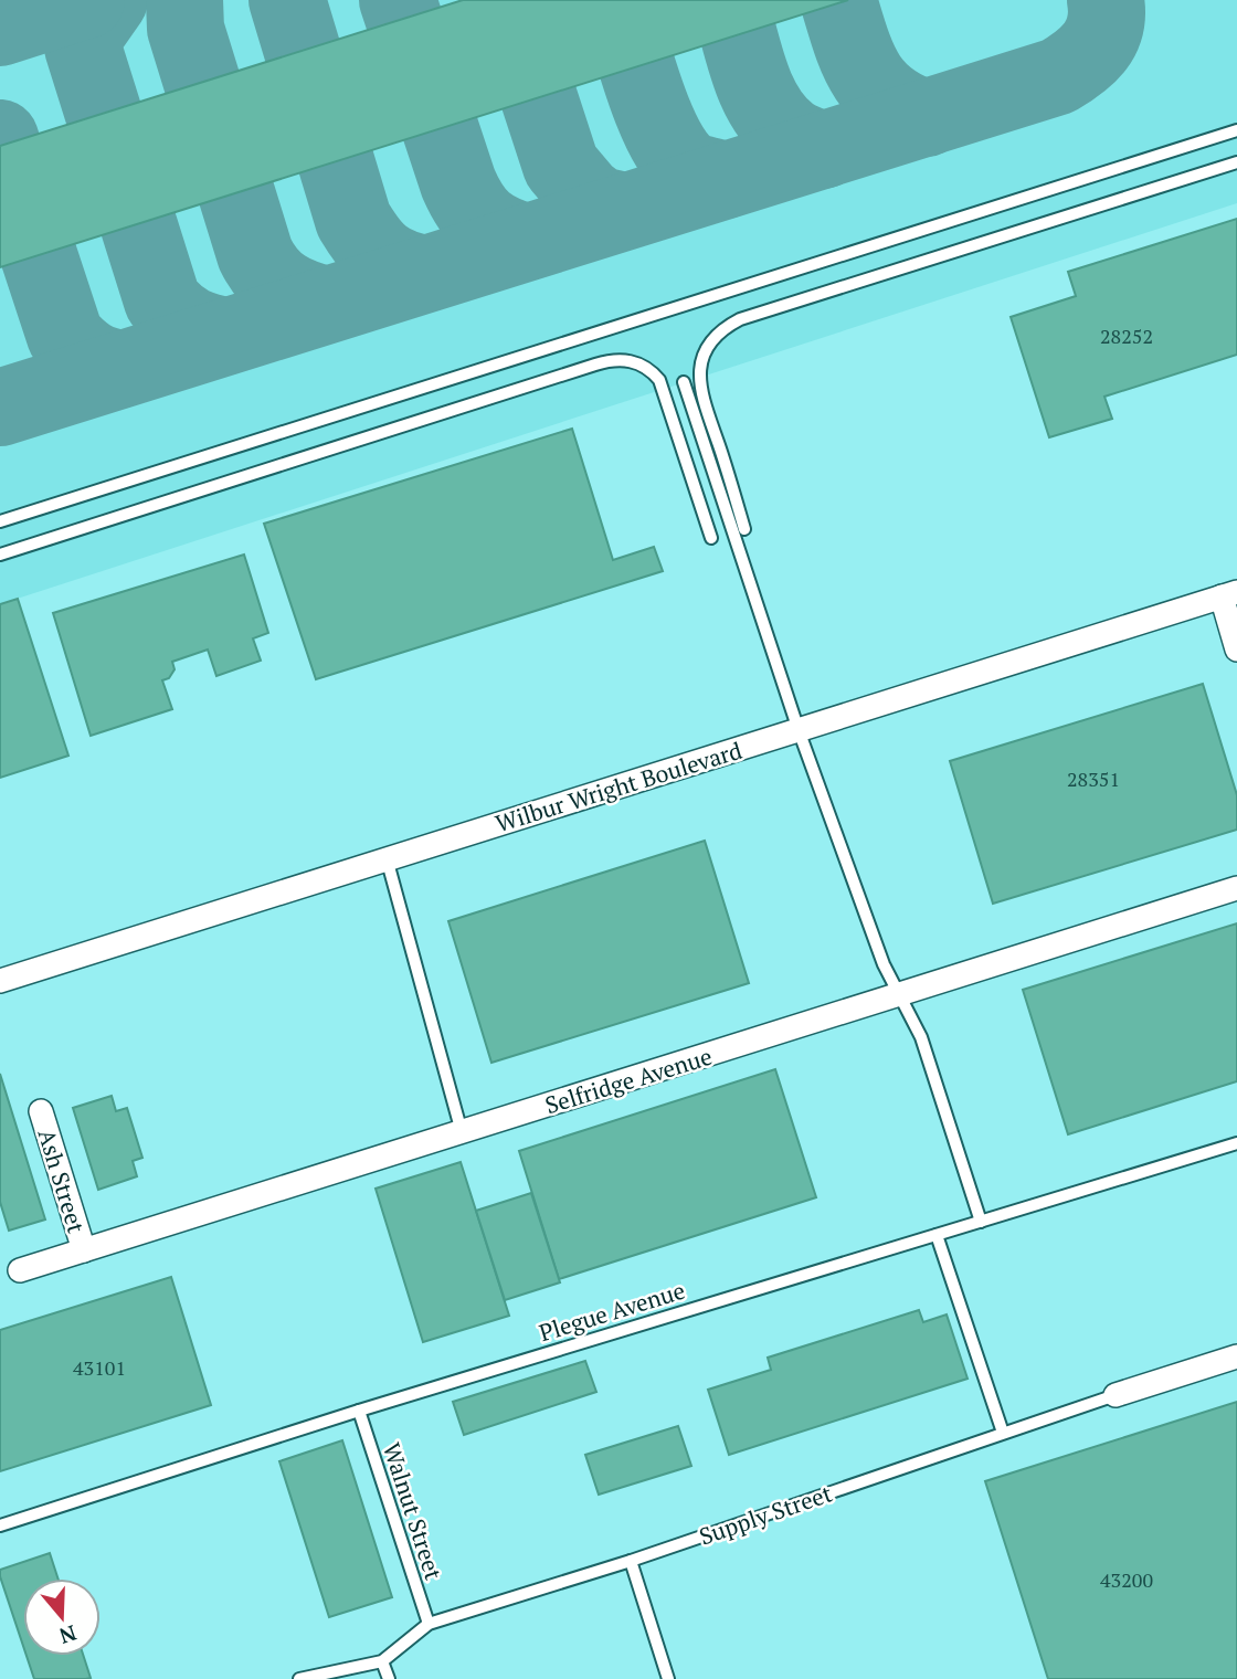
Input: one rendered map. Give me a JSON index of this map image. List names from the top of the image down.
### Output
{
  "streets": {
    "street": [
      "Wilbur Wright Boulevard",
      "Selfridge Avenue",
      "Ash Street",
      "Supply Street"
    ],
    "lane": ["Plegue Avenue", "Walnut Street"]
  },
  "crossings": [
    ["Selfridge Avenue", "Ash Street"],
    ["Plegue Avenue", "Walnut Street"],
    ["Walnut Street", "Supply Street"]
  ],
  "house_numbers": [
    "28252",
    "28351",
    "43101",
    "43200"
  ],
  "north": "bottom"
}
